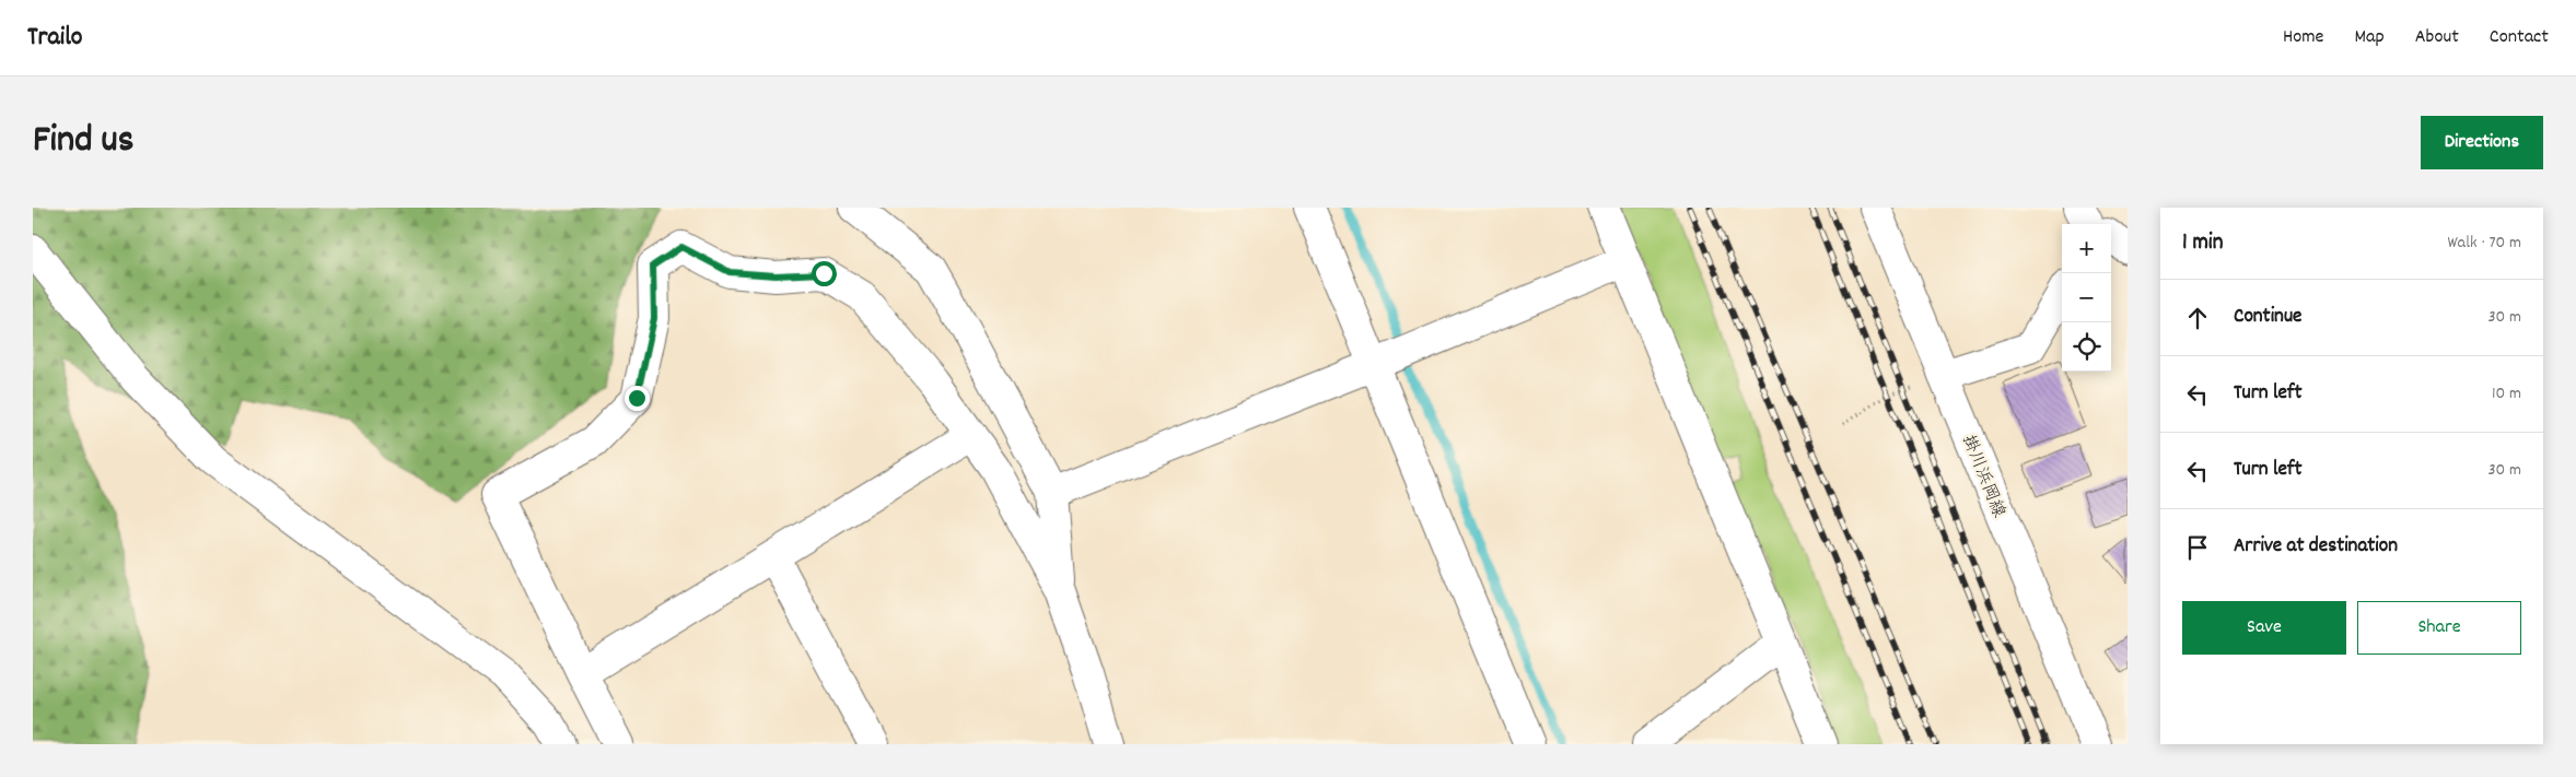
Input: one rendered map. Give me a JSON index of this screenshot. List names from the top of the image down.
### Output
{
  "streets": {
    "street": ["掛川浜岡線"]
  },
  "page": {
    "header": "Trailo",
    "nav": [
      "Home",
      "Map",
      "About",
      "Contact"
    ],
    "title": "Find us",
    "buttons": [
      "Directions",
      ["Save", "Share"]
    ],
    "heading": ["1 min", "Walk · 70 m"],
    "map_buttons": ["+", "−"],
    "list": [
      ["Continue", "30 m"],
      ["Turn left", "10 m"],
      ["Turn left", "30 m"],
      "Arrive at destination"
    ]
  }
}
